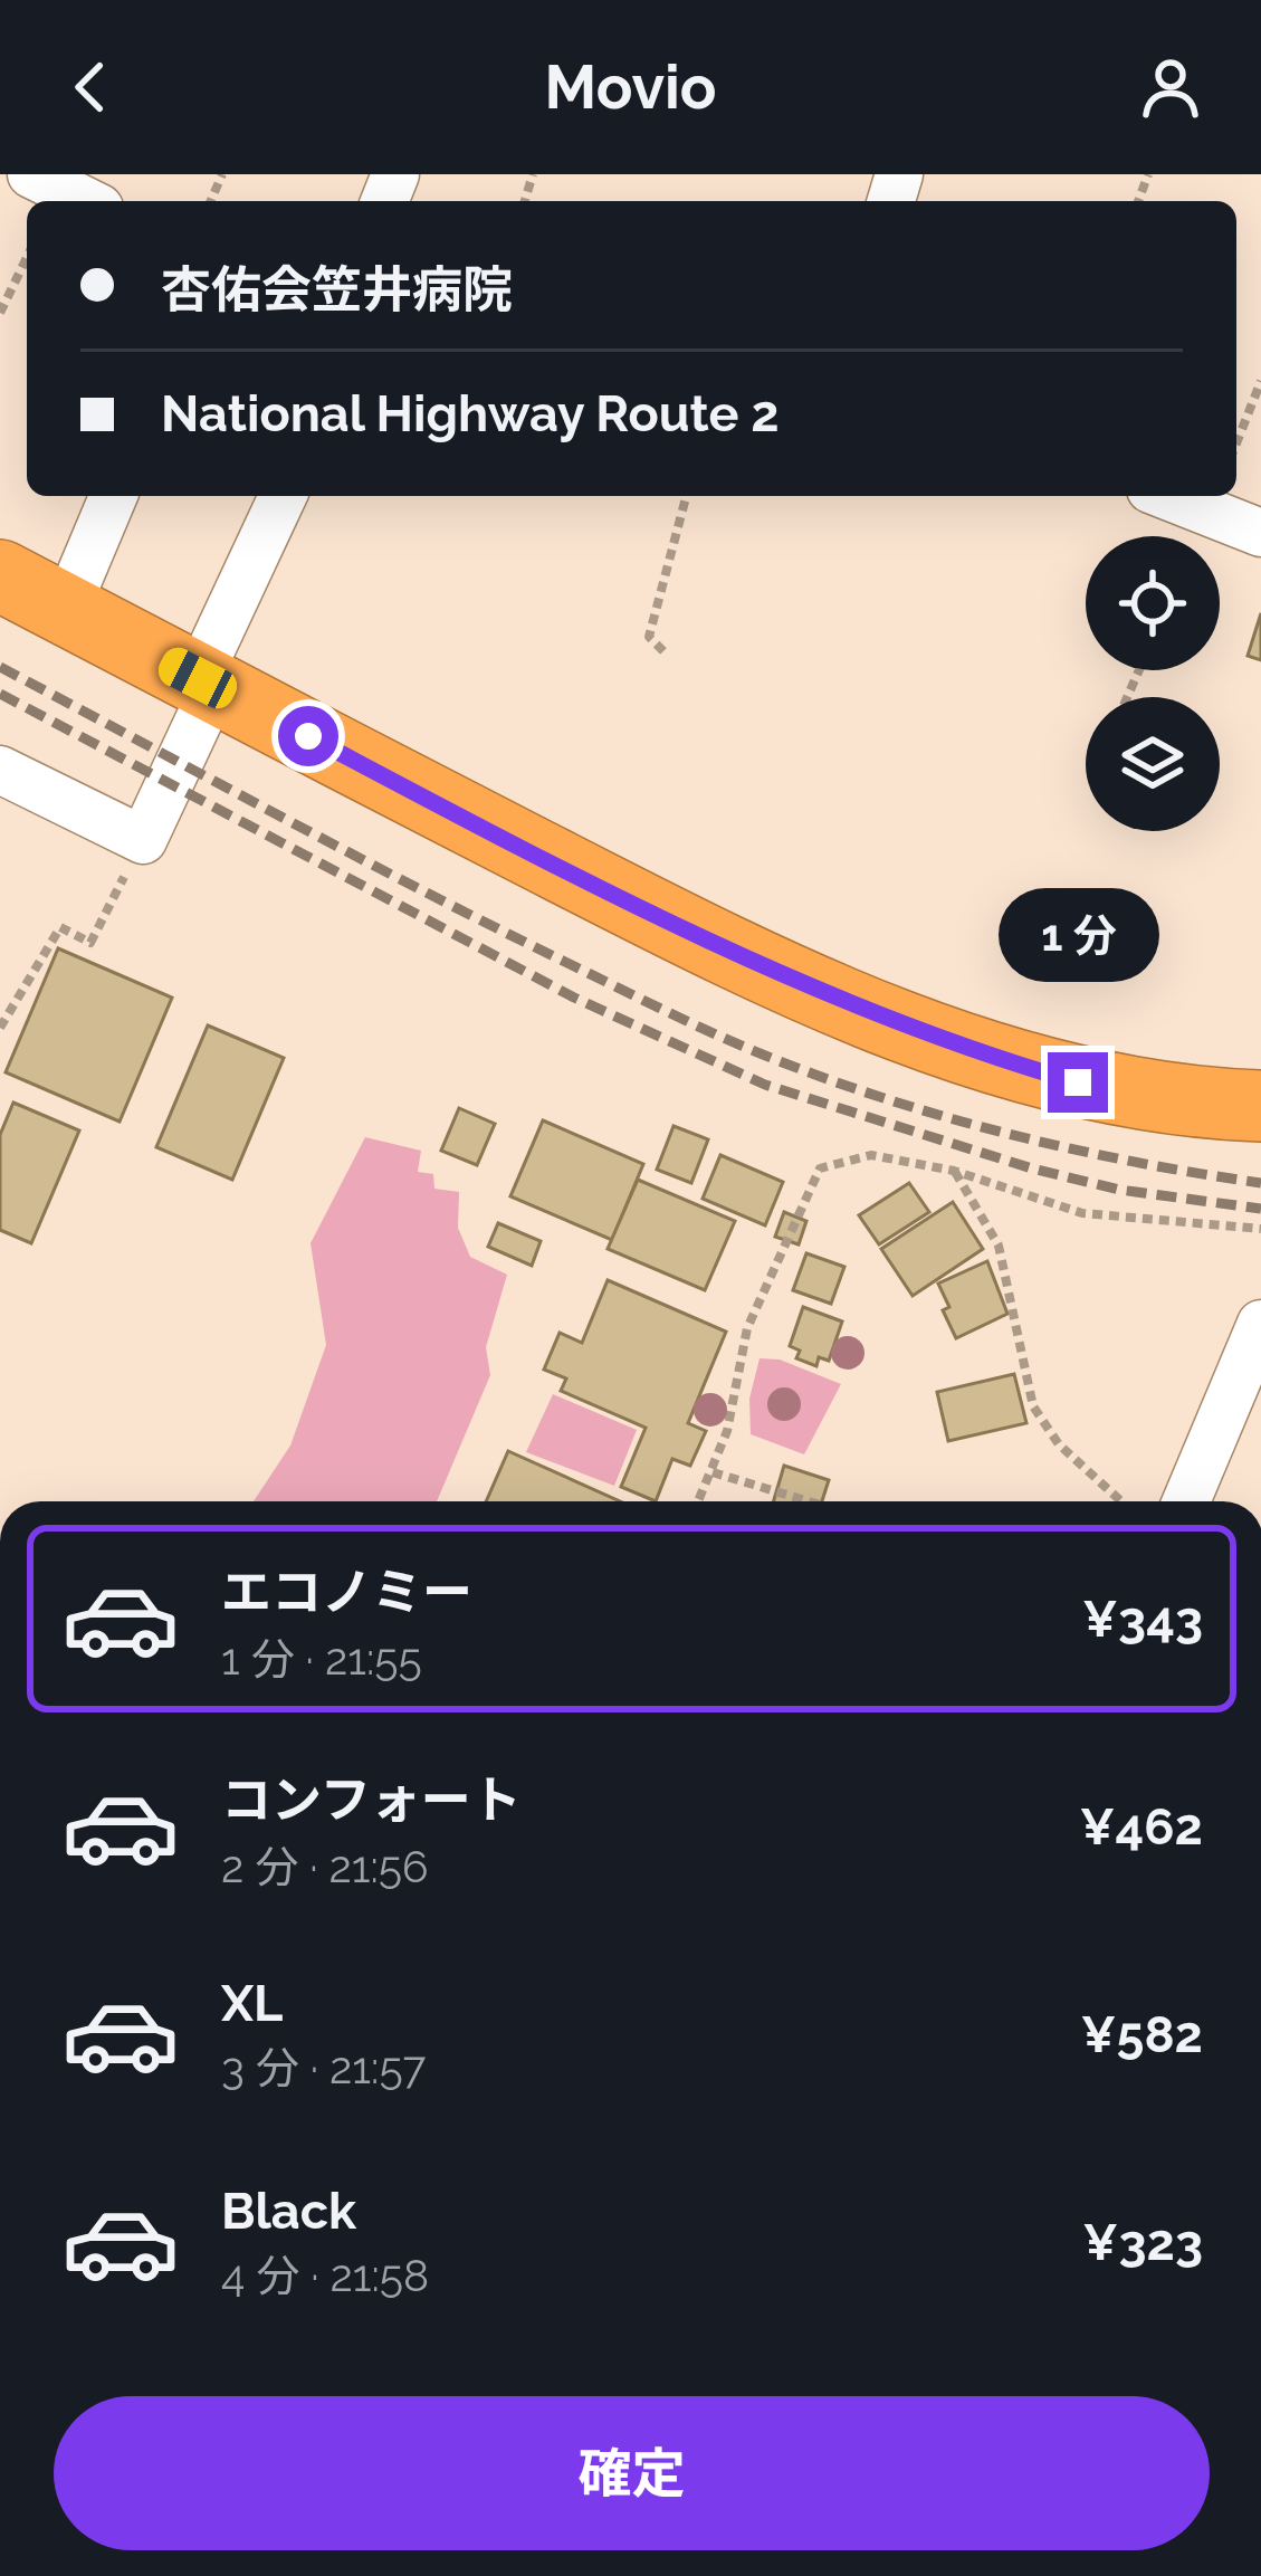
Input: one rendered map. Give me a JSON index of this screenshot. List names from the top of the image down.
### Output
{
  "page": {
    "header": "Movio",
    "banner": ["杏佑会笠井病院", "National Highway Route 2"],
    "bubble": "1 分",
    "list": [
      {
        "name": "エコノミー",
        "note": "1 分 · 21:55",
        "value": "¥343"
      },
      {
        "name": "コンフォート",
        "note": "2 分 · 21:56",
        "value": "¥462"
      },
      {
        "name": "XL",
        "note": "3 分 · 21:57",
        "value": "¥582"
      },
      {
        "name": "Black",
        "note": "4 分 · 21:58",
        "value": "¥323"
      }
    ],
    "buttons": "確定"
  }
}
